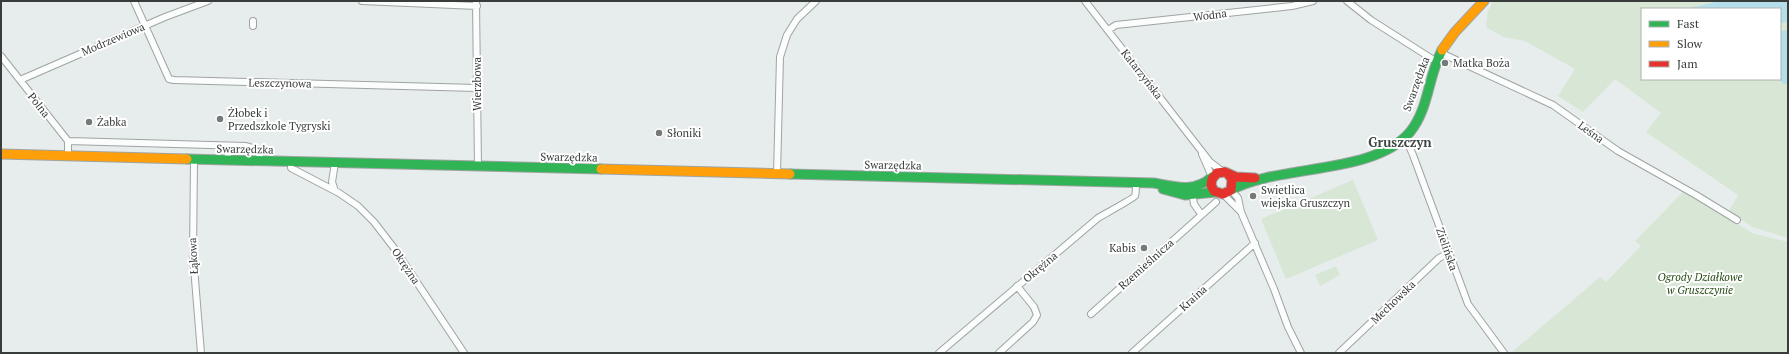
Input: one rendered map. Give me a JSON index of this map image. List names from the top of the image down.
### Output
{
  "streets": {
    "street": [
      "Wodna",
      "Modrzewiowa",
      "Katarzyńska",
      "Leszczynowa",
      "Wierzbowa",
      "Swarzędzka",
      "Polna",
      "Leśna",
      "Zielińska",
      "Łąkowa",
      "Rzemieślnicza",
      "Okrężna",
      "Kraina",
      "Mechowska"
    ]
  },
  "crossings": [
    ["Wodna", "Katarzyńska"],
    ["Modrzewiowa", "Leszczynowa"],
    ["Modrzewiowa", "Polna"],
    ["Katarzyńska", "Swarzędzka"],
    ["Leszczynowa", "Wierzbowa"],
    ["Wierzbowa", "Swarzędzka"],
    ["Swarzędzka", "Leśna"],
    ["Swarzędzka", "Zielińska"],
    ["Swarzędzka", "Łąkowa"],
    ["Swarzędzka", "Rzemieślnicza"],
    ["Swarzędzka", "Okrężna"],
    ["Zielińska", "Mechowska"]
  ],
  "districts": ["Gruszczyn"],
  "parks": ["Ogrody Działkowe w Gruszczynie"],
  "places": [
    "Matka Boża",
    "Żłobek i Przedszkole Tygryski",
    "Żabka",
    "Słoniki",
    "Swietlica wiejska Gruszczyn",
    "Kabis"
  ],
  "legend": ["Fast", "Slow", "Jam"]
}
